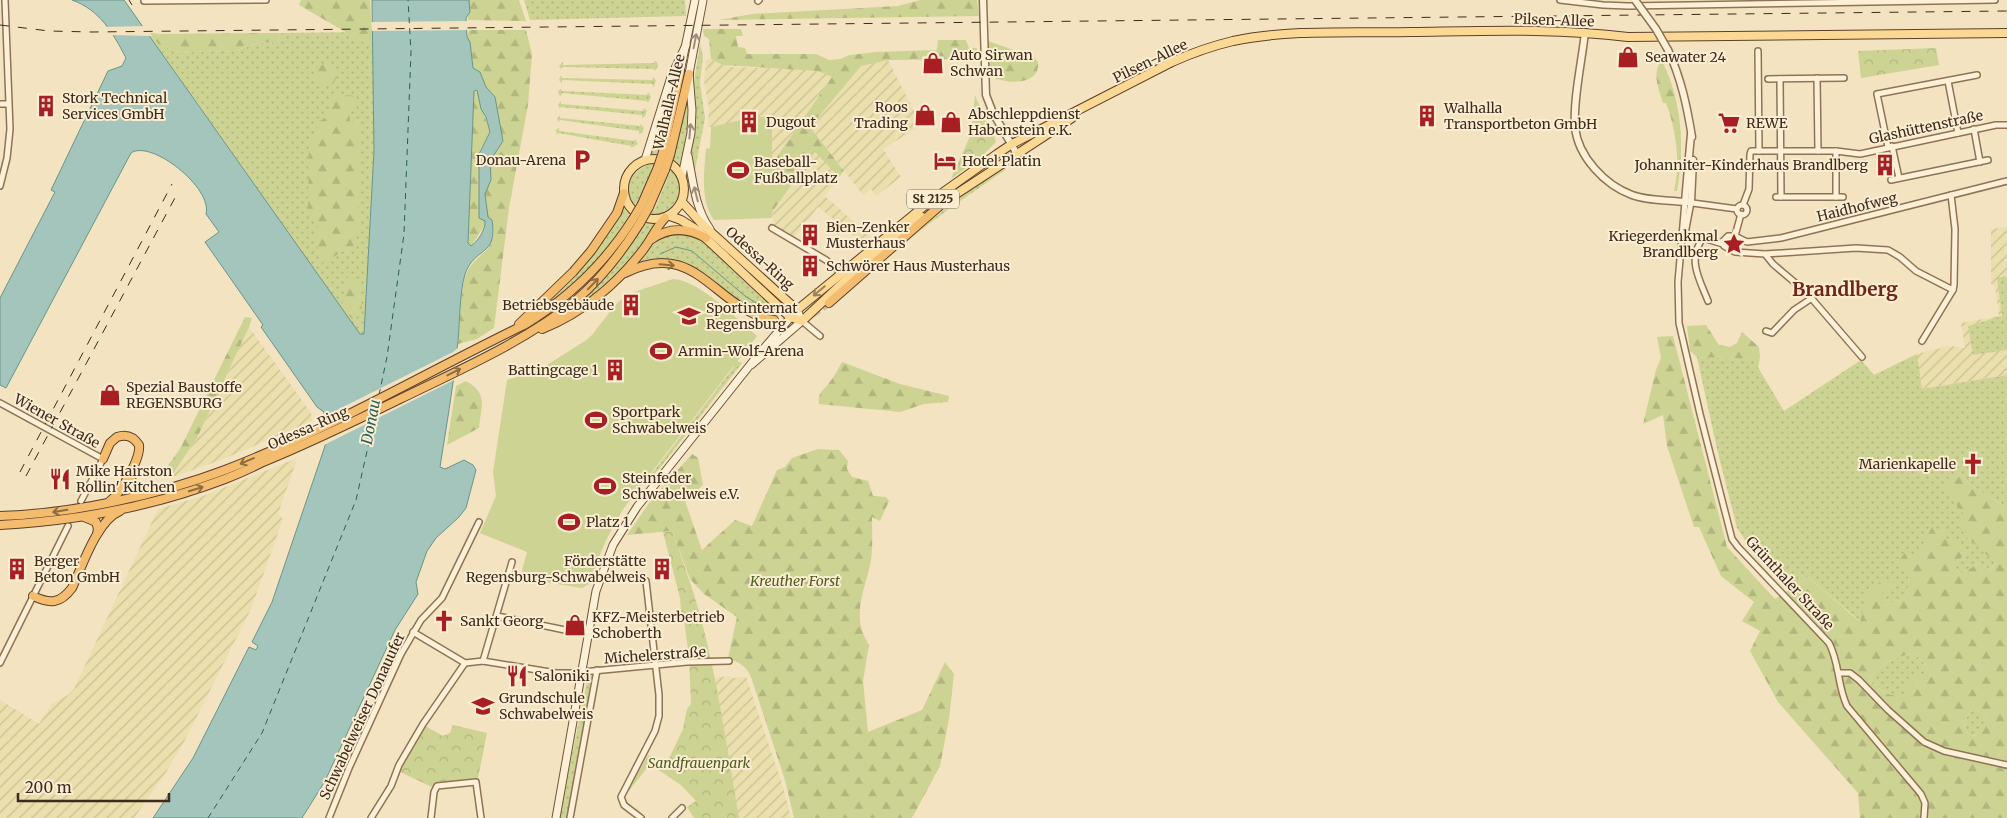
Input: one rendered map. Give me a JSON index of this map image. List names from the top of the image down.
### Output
{
  "streets": {
    "highway": ["Walhalla-Allee", "Odessa-Ring"],
    "main road": ["Pilsen-Allee", "St 2125"],
    "street": [
      "Glashüttenstraße",
      "Haidhofweg",
      "Wiener Straße",
      "Grünthaler Straße",
      "Michelerstraße",
      "Schwabelweiser Donauufer"
    ]
  },
  "crossings": [
    ["Pilsen-Allee", "St 2125"],
    ["Walhalla-Allee", "Odessa-Ring"],
    ["St 2125", "Odessa-Ring"],
    ["St 2125", "Michelerstraße"]
  ],
  "districts": ["Brandlberg"],
  "water": ["Donau"],
  "parks": ["Kreuther Forst", "Sandfrauenpark"],
  "places": {
    "shop": [
      "Seawater 24",
      "Auto Sirwan Schwan",
      "Roos Trading",
      "Abschleppdienst Habenstein e.K.",
      "Spezial Baustoffe REGENSBURG",
      "KFZ-Meisterbetrieb Schoberth"
    ],
    "building": [
      "Stork Technical Services GmbH",
      "Walhalla Transportbeton GmbH",
      "Dugout",
      "Johanniter-Kinderhaus Brandlberg",
      "Bien-Zenker Musterhaus",
      "Schwörer Haus Musterhaus",
      "Betriebsgebäude",
      "Battingcage 1",
      "Berger Beton GmbH",
      "Förderstätte Regensburg-Schwabelweis"
    ],
    "supermarket": ["REWE"],
    "parking": ["Donau-Arena"],
    "hotel": ["Hotel Platin"],
    "sports": [
      "Baseball- Fußballplatz",
      "Armin-Wolf-Arena",
      "Sportpark Schwabelweis",
      "Steinfeder Schwabelweis e.V.",
      "Platz 1"
    ],
    "place": ["Kriegerdenkmal Brandlberg"],
    "school or university": ["Sportinternat Regensburg", "Grundschule Schwabelweis"],
    "church": ["Marienkapelle", "Sankt Georg"],
    "restaurant": ["Mike Hairston Rollin' Kitchen", "Saloniki"]
  },
  "scale_bar": "200 m"
}
